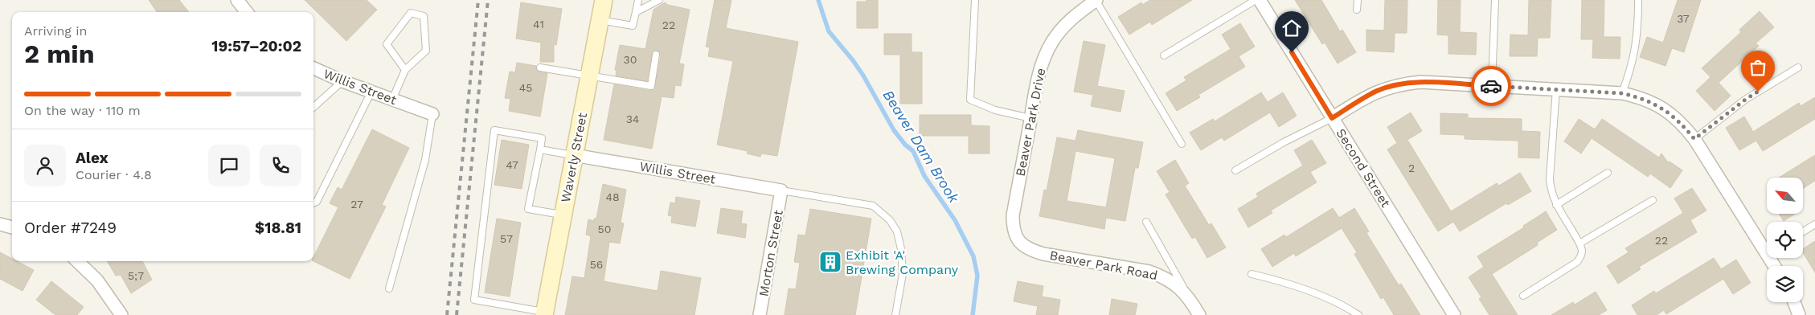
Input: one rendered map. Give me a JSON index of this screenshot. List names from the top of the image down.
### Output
{
  "streets": {
    "main road": ["Waverly Street"],
    "street": [
      "Willis Street",
      "Beaver Park Drive",
      "Second Street",
      "Morton Street",
      "Beaver Park Road"
    ]
  },
  "crossings": [
    ["Willis Street", "Waverly Street"],
    ["Willis Street", "Morton Street"],
    ["Beaver Park Drive", "Beaver Park Road"]
  ],
  "water": ["Beaver Dam Brook"],
  "places": {
    "building": ["Exhibit 'A' Brewing Company"]
  },
  "house_numbers": [
    "37",
    "41",
    "22",
    "30",
    "45",
    "34",
    "47",
    "2",
    "48",
    "27",
    "50",
    "57",
    "22",
    "56",
    "5;7"
  ],
  "north": "top left",
  "page": {
    "heading": ["2 min", "Arriving in", "19:57–20:02"],
    "panel": [
      "Alex",
      "Courier · 4.8",
      "Order #7249",
      "$18.81"
    ],
    "bar": "On the way · 110 m"
  }
}
